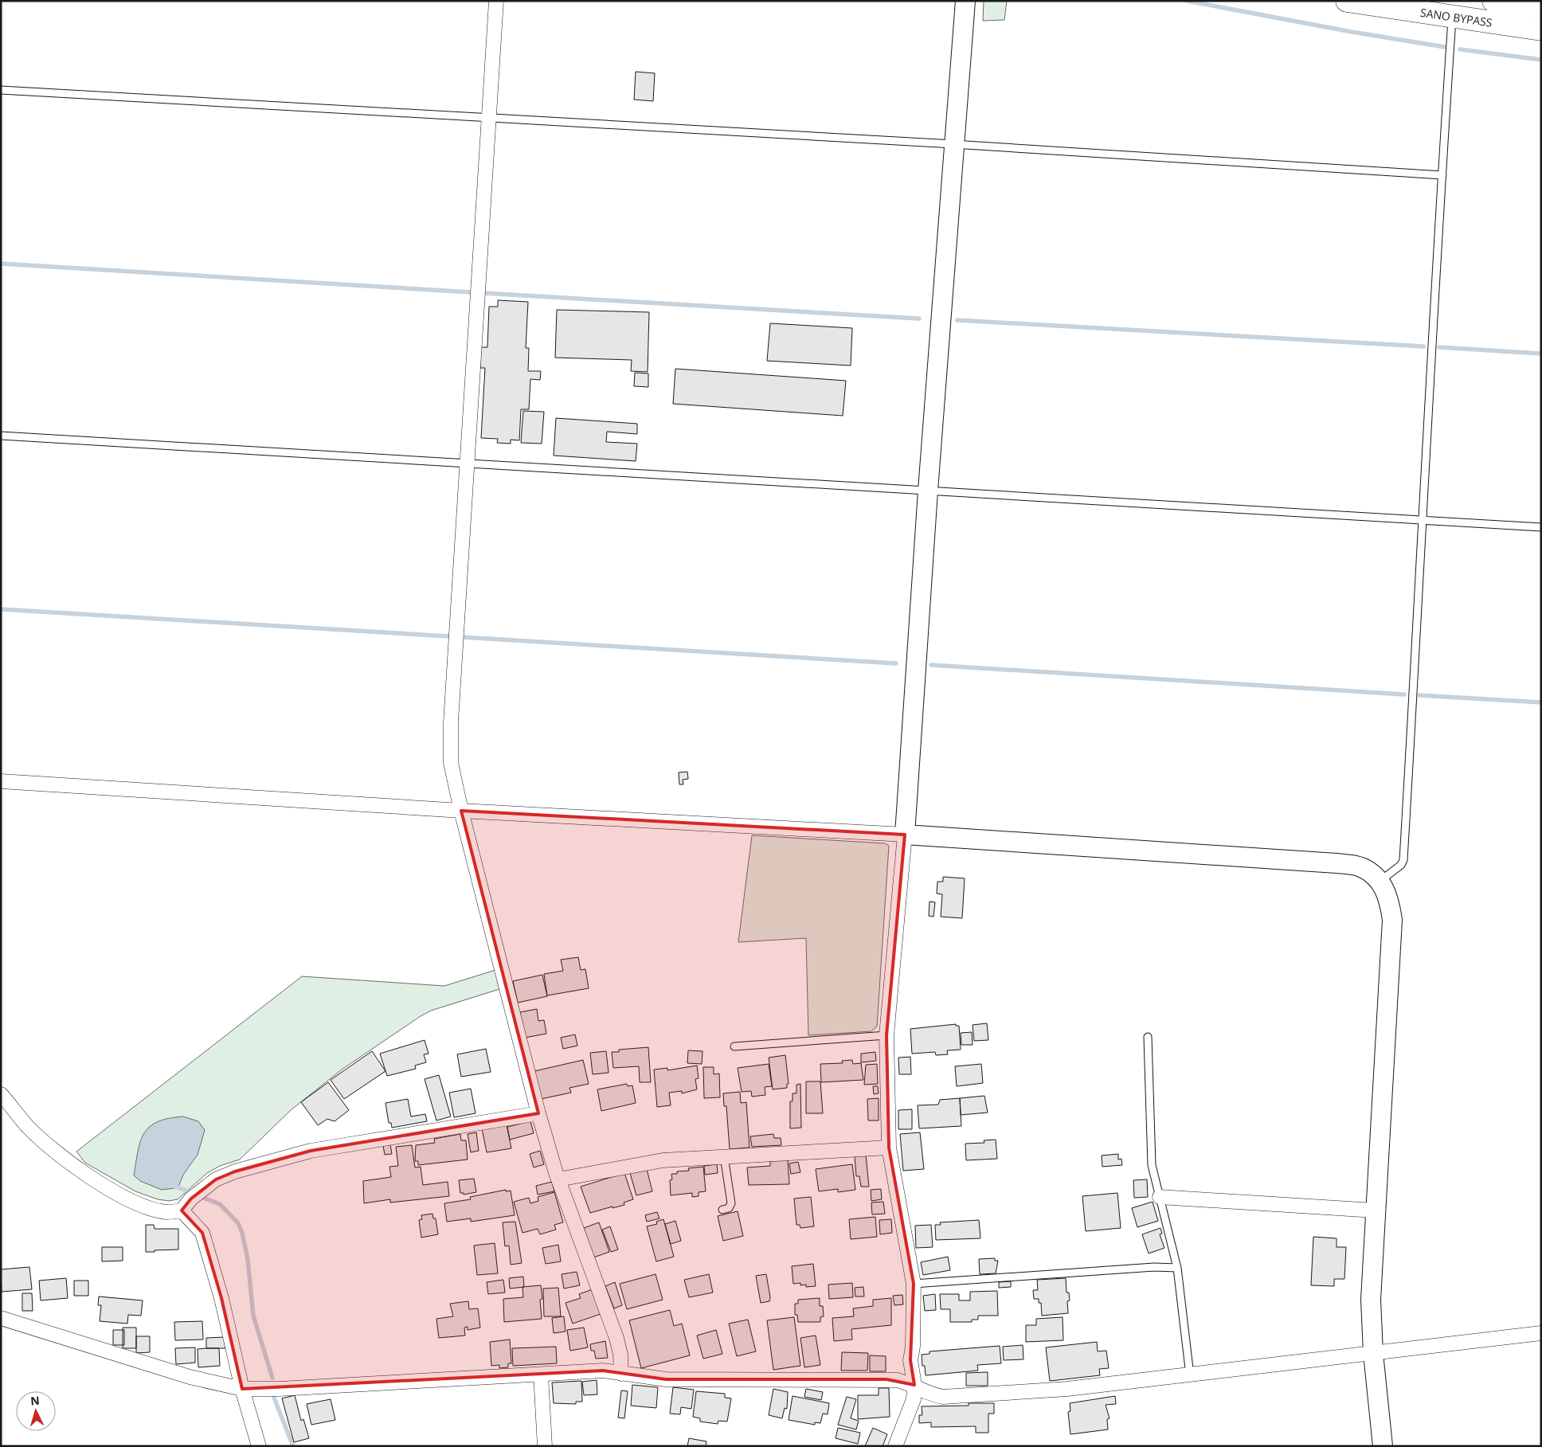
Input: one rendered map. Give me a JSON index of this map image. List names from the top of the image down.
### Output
{
  "streets": {
    "highway": ["SANO BYPASS"]
  },
  "north": "top"
}
